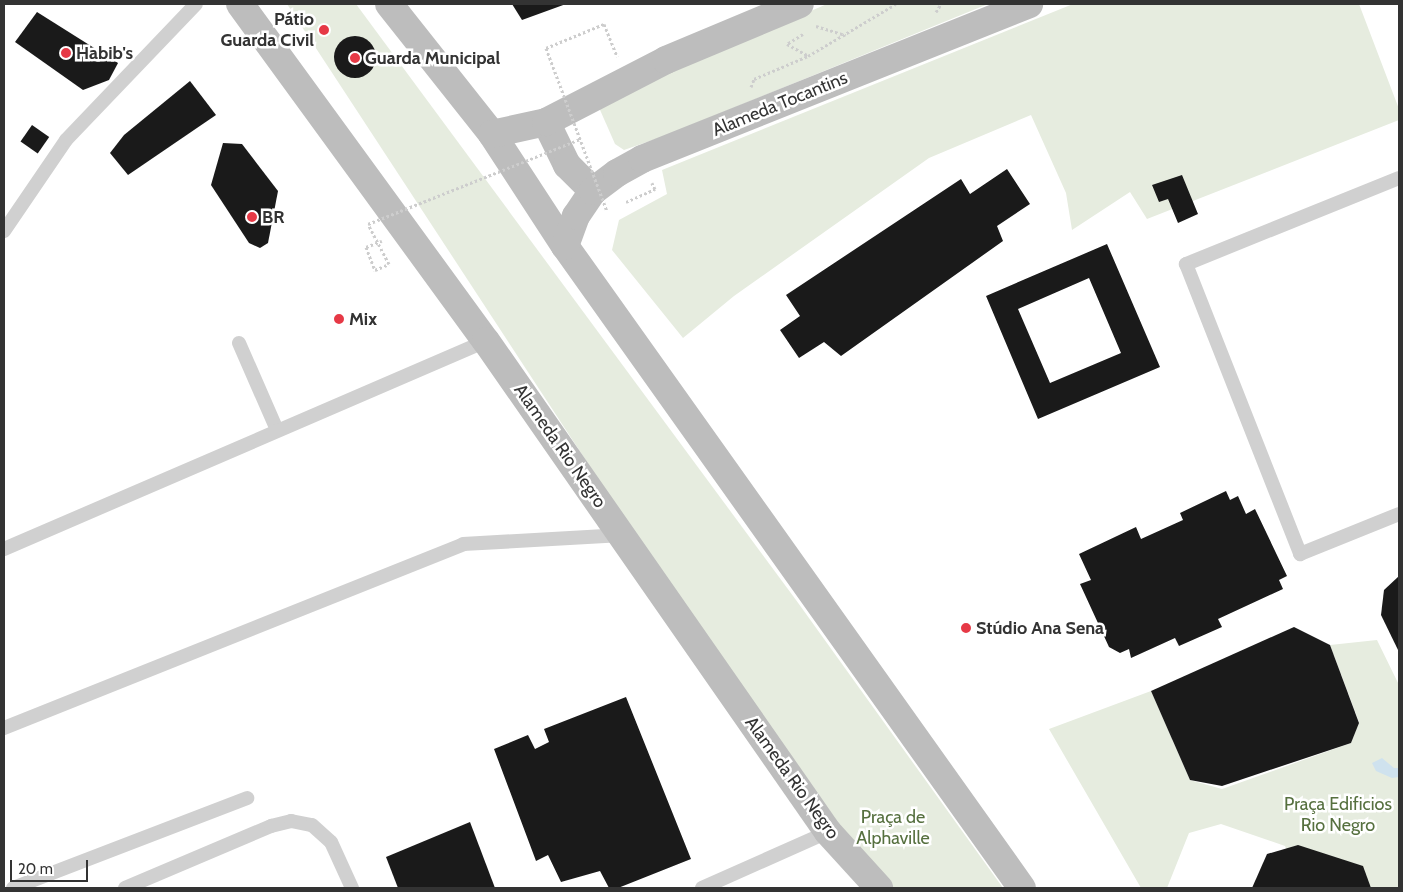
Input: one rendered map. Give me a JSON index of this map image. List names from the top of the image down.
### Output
{
  "streets": {
    "main road": ["Alameda Tocantins", "Alameda Rio Negro"]
  },
  "parks": ["Praça Edificios Rio Negro", "Praça de Alphaville"],
  "places": [
    "Pátio Guarda Civil",
    "Habib's",
    "Guarda Municipal",
    "BR",
    "Mix",
    "Stúdio Ana Sena"
  ],
  "scale_bar": "20 m"
}
